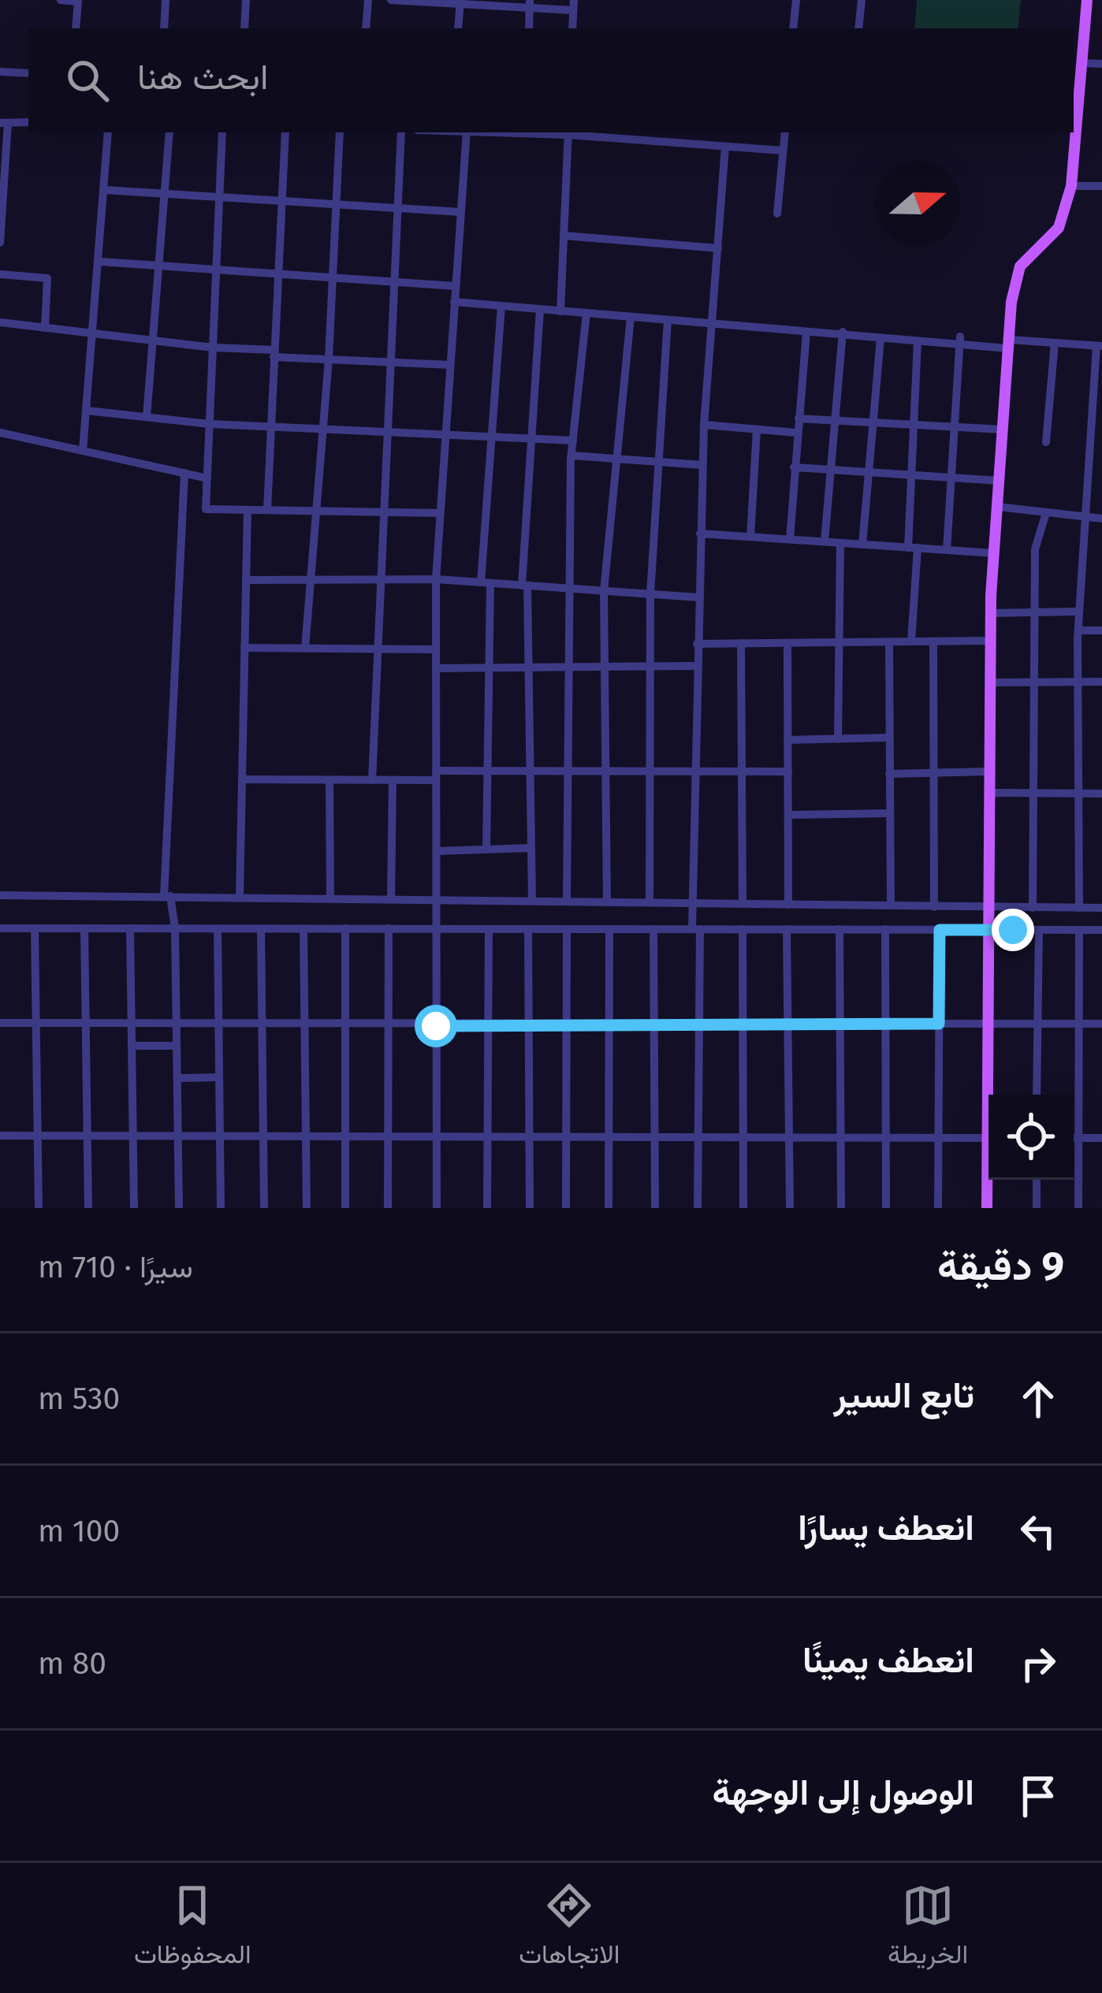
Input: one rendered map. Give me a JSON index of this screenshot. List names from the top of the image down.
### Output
{
  "north": "right",
  "page": {
    "search": "ابحث هنا",
    "heading": ["9 دقيقة", "سيرًا · 710 m"],
    "list": [
      ["تابع السير", "530 m"],
      ["انعطف يسارًا", "100 m"],
      ["انعطف يمينًا", "80 m"],
      "الوصول إلى الوجهة"
    ],
    "nav": ["الخريطة", "الاتجاهات", "المحفوظات"]
  }
}
